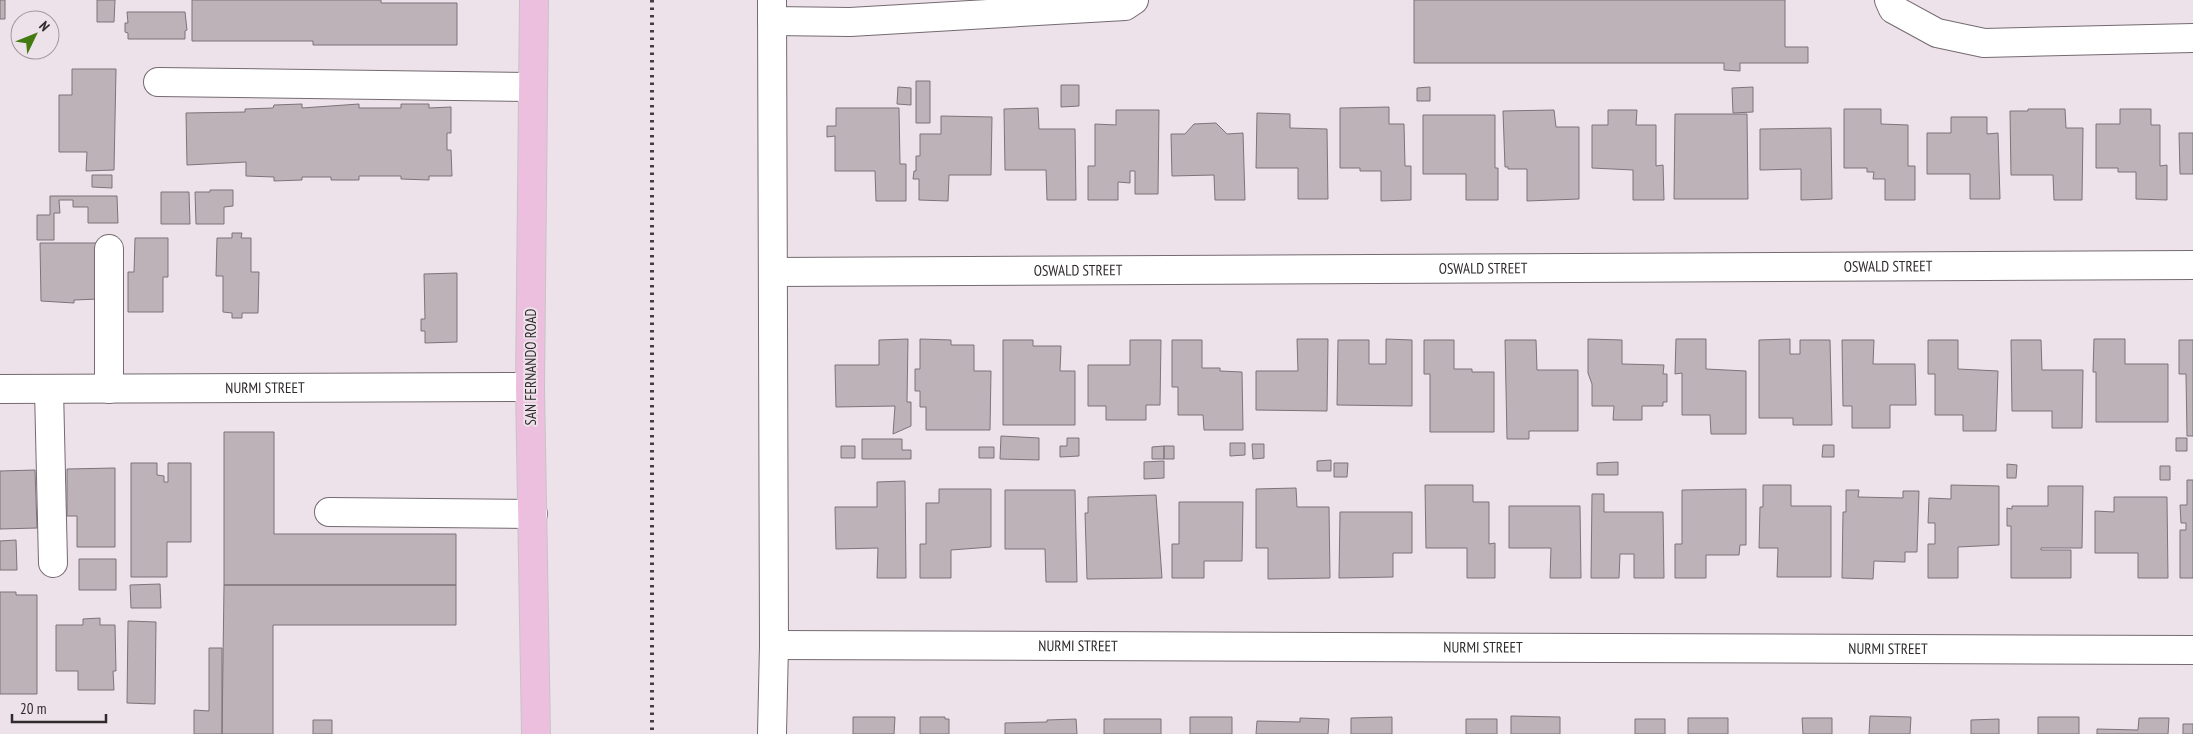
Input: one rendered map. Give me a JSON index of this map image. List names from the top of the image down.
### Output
{
  "streets": {
    "main road": ["SAN FERNANDO ROAD"],
    "street": ["OSWALD STREET", "NURMI STREET"]
  },
  "crossings": [
    ["SAN FERNANDO ROAD", "NURMI STREET"]
  ],
  "scale_bar": "20 m",
  "north": "top right"
}
